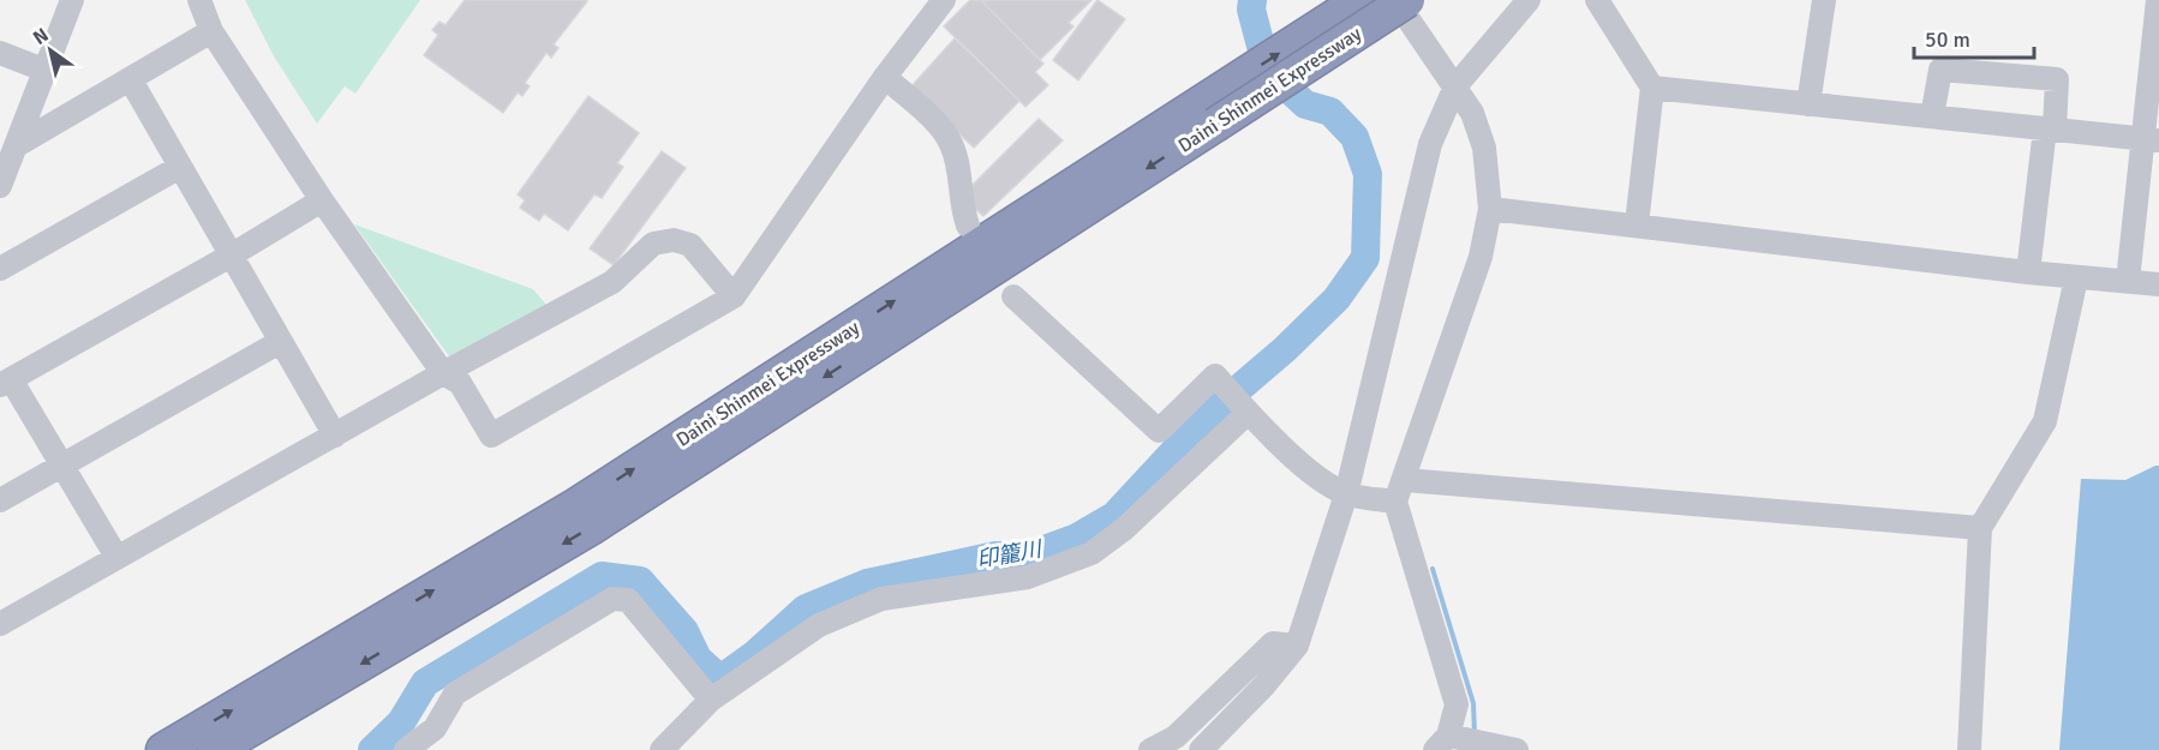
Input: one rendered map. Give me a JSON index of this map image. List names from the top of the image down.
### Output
{
  "streets": {
    "highway": ["Daini Shinmei Expressway"]
  },
  "water": ["印籠川"],
  "scale_bar": "50 m",
  "north": "top left"
}
